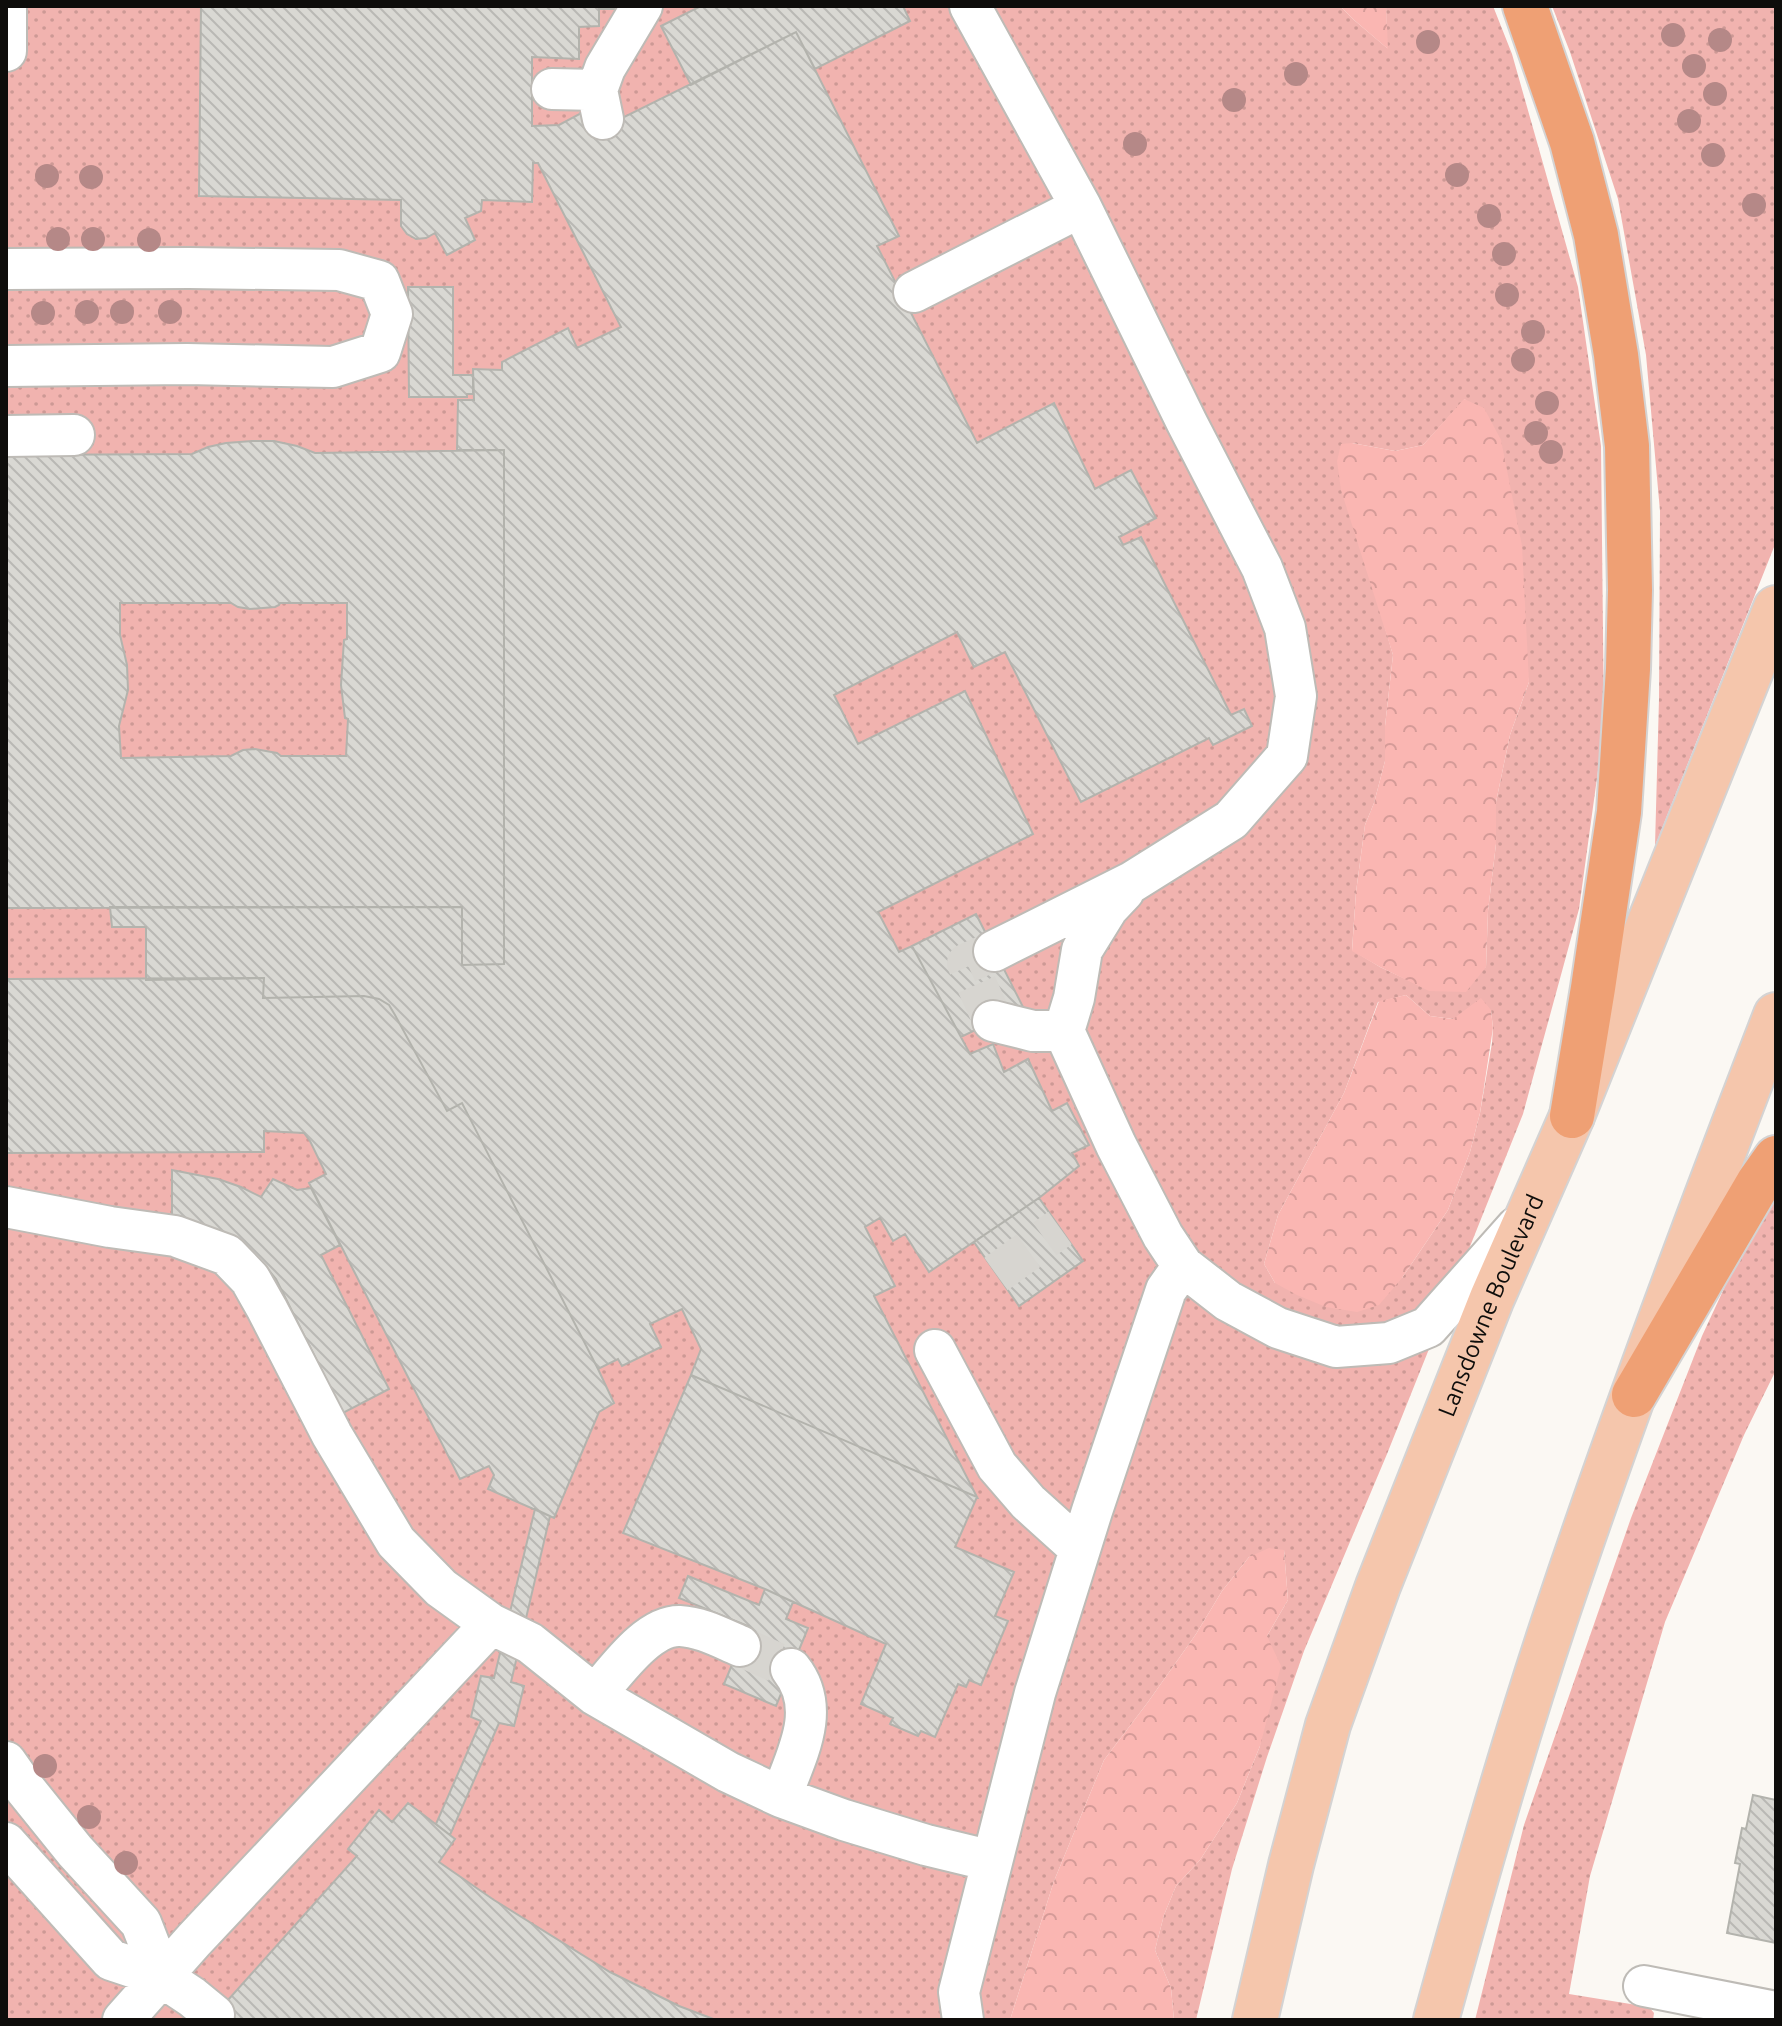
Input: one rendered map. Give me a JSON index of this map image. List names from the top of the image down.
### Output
{
  "streets": {
    "main road": ["Lansdowne Boulevard"]
  }
}
